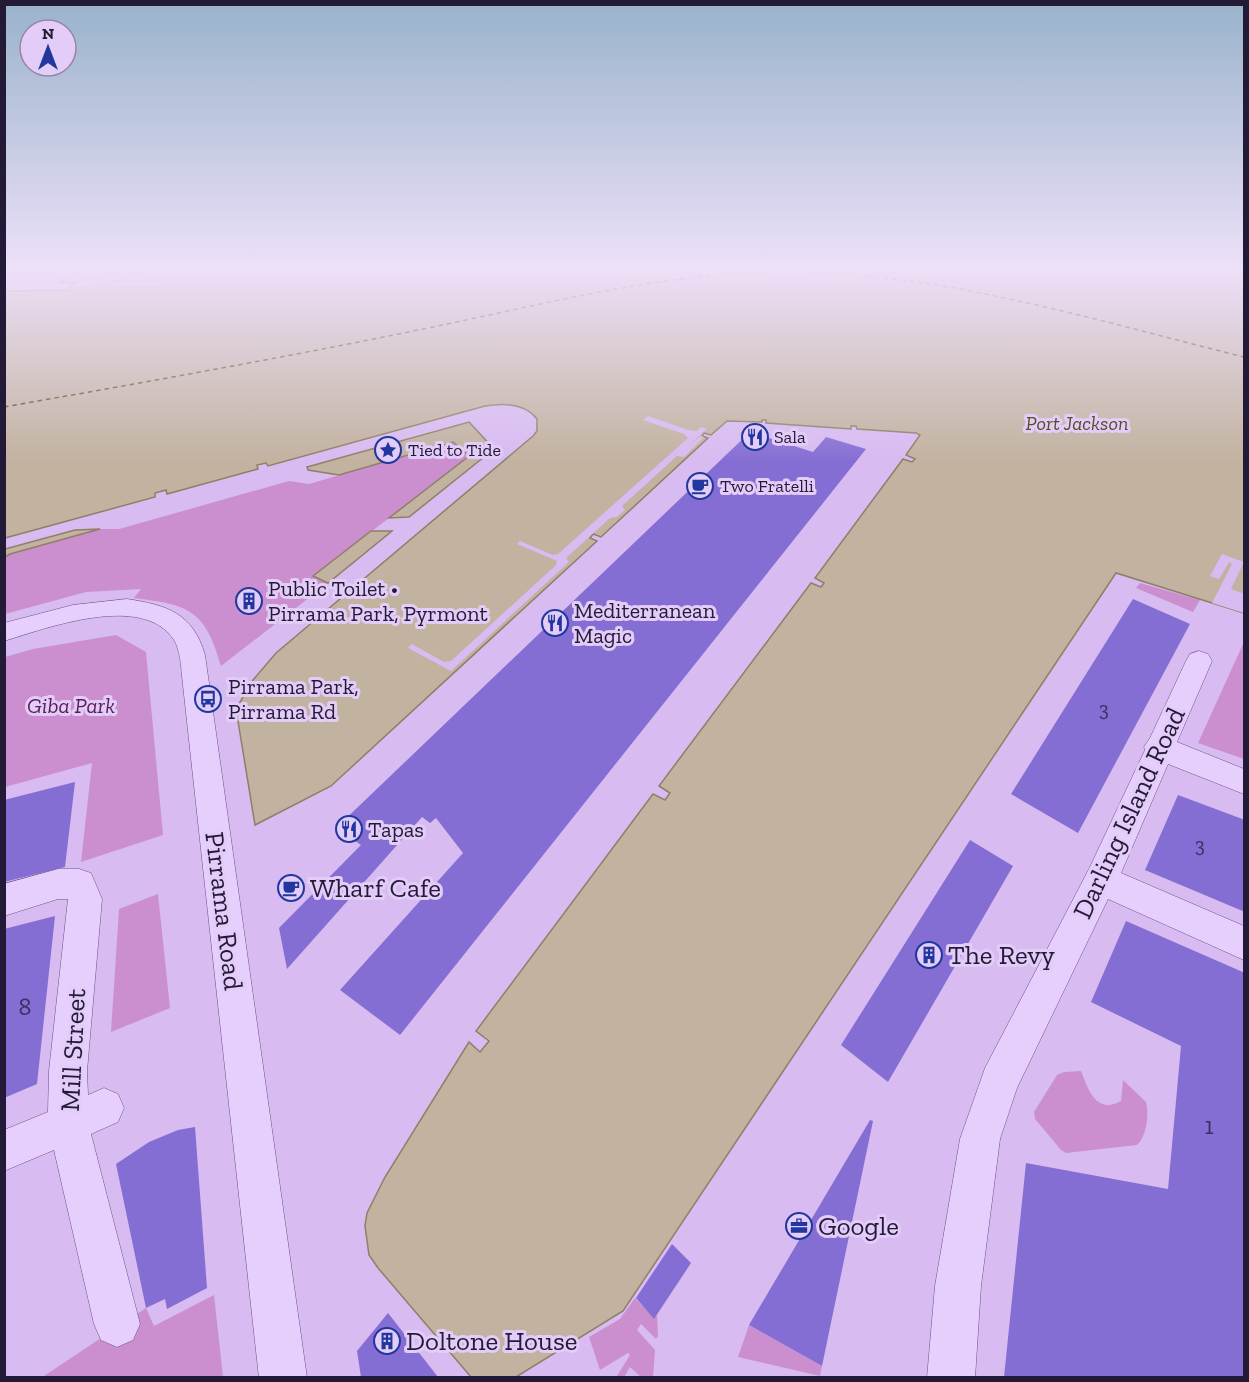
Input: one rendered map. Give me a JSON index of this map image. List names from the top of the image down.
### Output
{
  "streets": {
    "street": ["Darling Island Road", "Pirrama Road", "Mill Street"]
  },
  "water": ["Port Jackson"],
  "parks": ["Giba Park"],
  "places": {
    "restaurant": ["Sala", "Mediterranean Magic", "Tapas"],
    "place": ["Tied to Tide"],
    "cafe": ["Two Fratelli", "Wharf Cafe"],
    "building": ["Public Toilet • Pirrama Park, Pyrmont", "The Revy", "Doltone House"],
    "bus stop": ["Pirrama Park, Pirrama Rd"],
    "office": ["Google"]
  },
  "house_numbers": [
    "3",
    "3",
    "8",
    "1"
  ],
  "north": "top"
}
